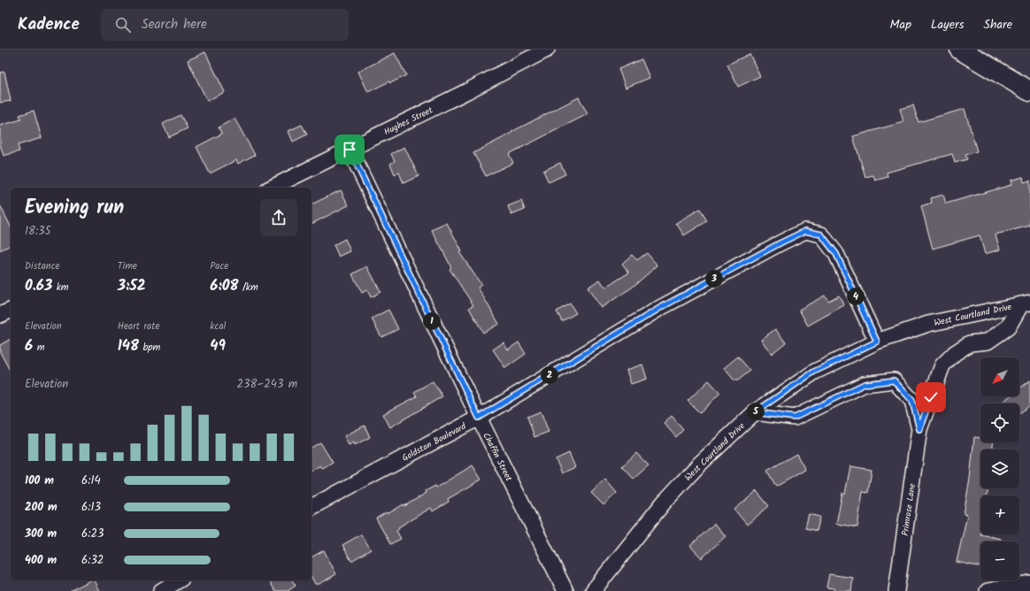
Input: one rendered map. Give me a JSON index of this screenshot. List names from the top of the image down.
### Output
{
  "streets": {
    "street": [
      "Hughes Street",
      "West Courtland Drive",
      "Goldston Boulevard",
      "Chaffin Street",
      "Primrose Lane"
    ]
  },
  "crossings": [
    ["Hughes Street", "Chaffin Street"],
    ["West Courtland Drive", "Goldston Boulevard"],
    ["West Courtland Drive", "Primrose Lane"],
    ["Goldston Boulevard", "Chaffin Street"]
  ],
  "north": "bottom left",
  "page": {
    "header": "Kadence",
    "search": "Search here",
    "nav": ["Map", "Layers", "Share"],
    "heading": ["Evening run", "18:35"],
    "stats": [
      ["Distance", "0.63 km"],
      ["Time", "3:52"],
      ["Pace", "6:08 /km"],
      ["Elevation", "6 m"],
      ["Heart rate", "148 bpm"],
      ["kcal", "49"]
    ],
    "pins": [
      "3",
      "4",
      "1",
      "2",
      "5"
    ],
    "map_buttons": ["+", "−"],
    "chart": ["Elevation", "238–243 m"],
    "list": [
      {
        "name": "100 m",
        "note": "6:14"
      },
      {
        "name": "200 m",
        "note": "6:13"
      },
      {
        "name": "300 m",
        "note": "6:23"
      },
      {
        "name": "400 m",
        "note": "6:32"
      }
    ]
  }
}
